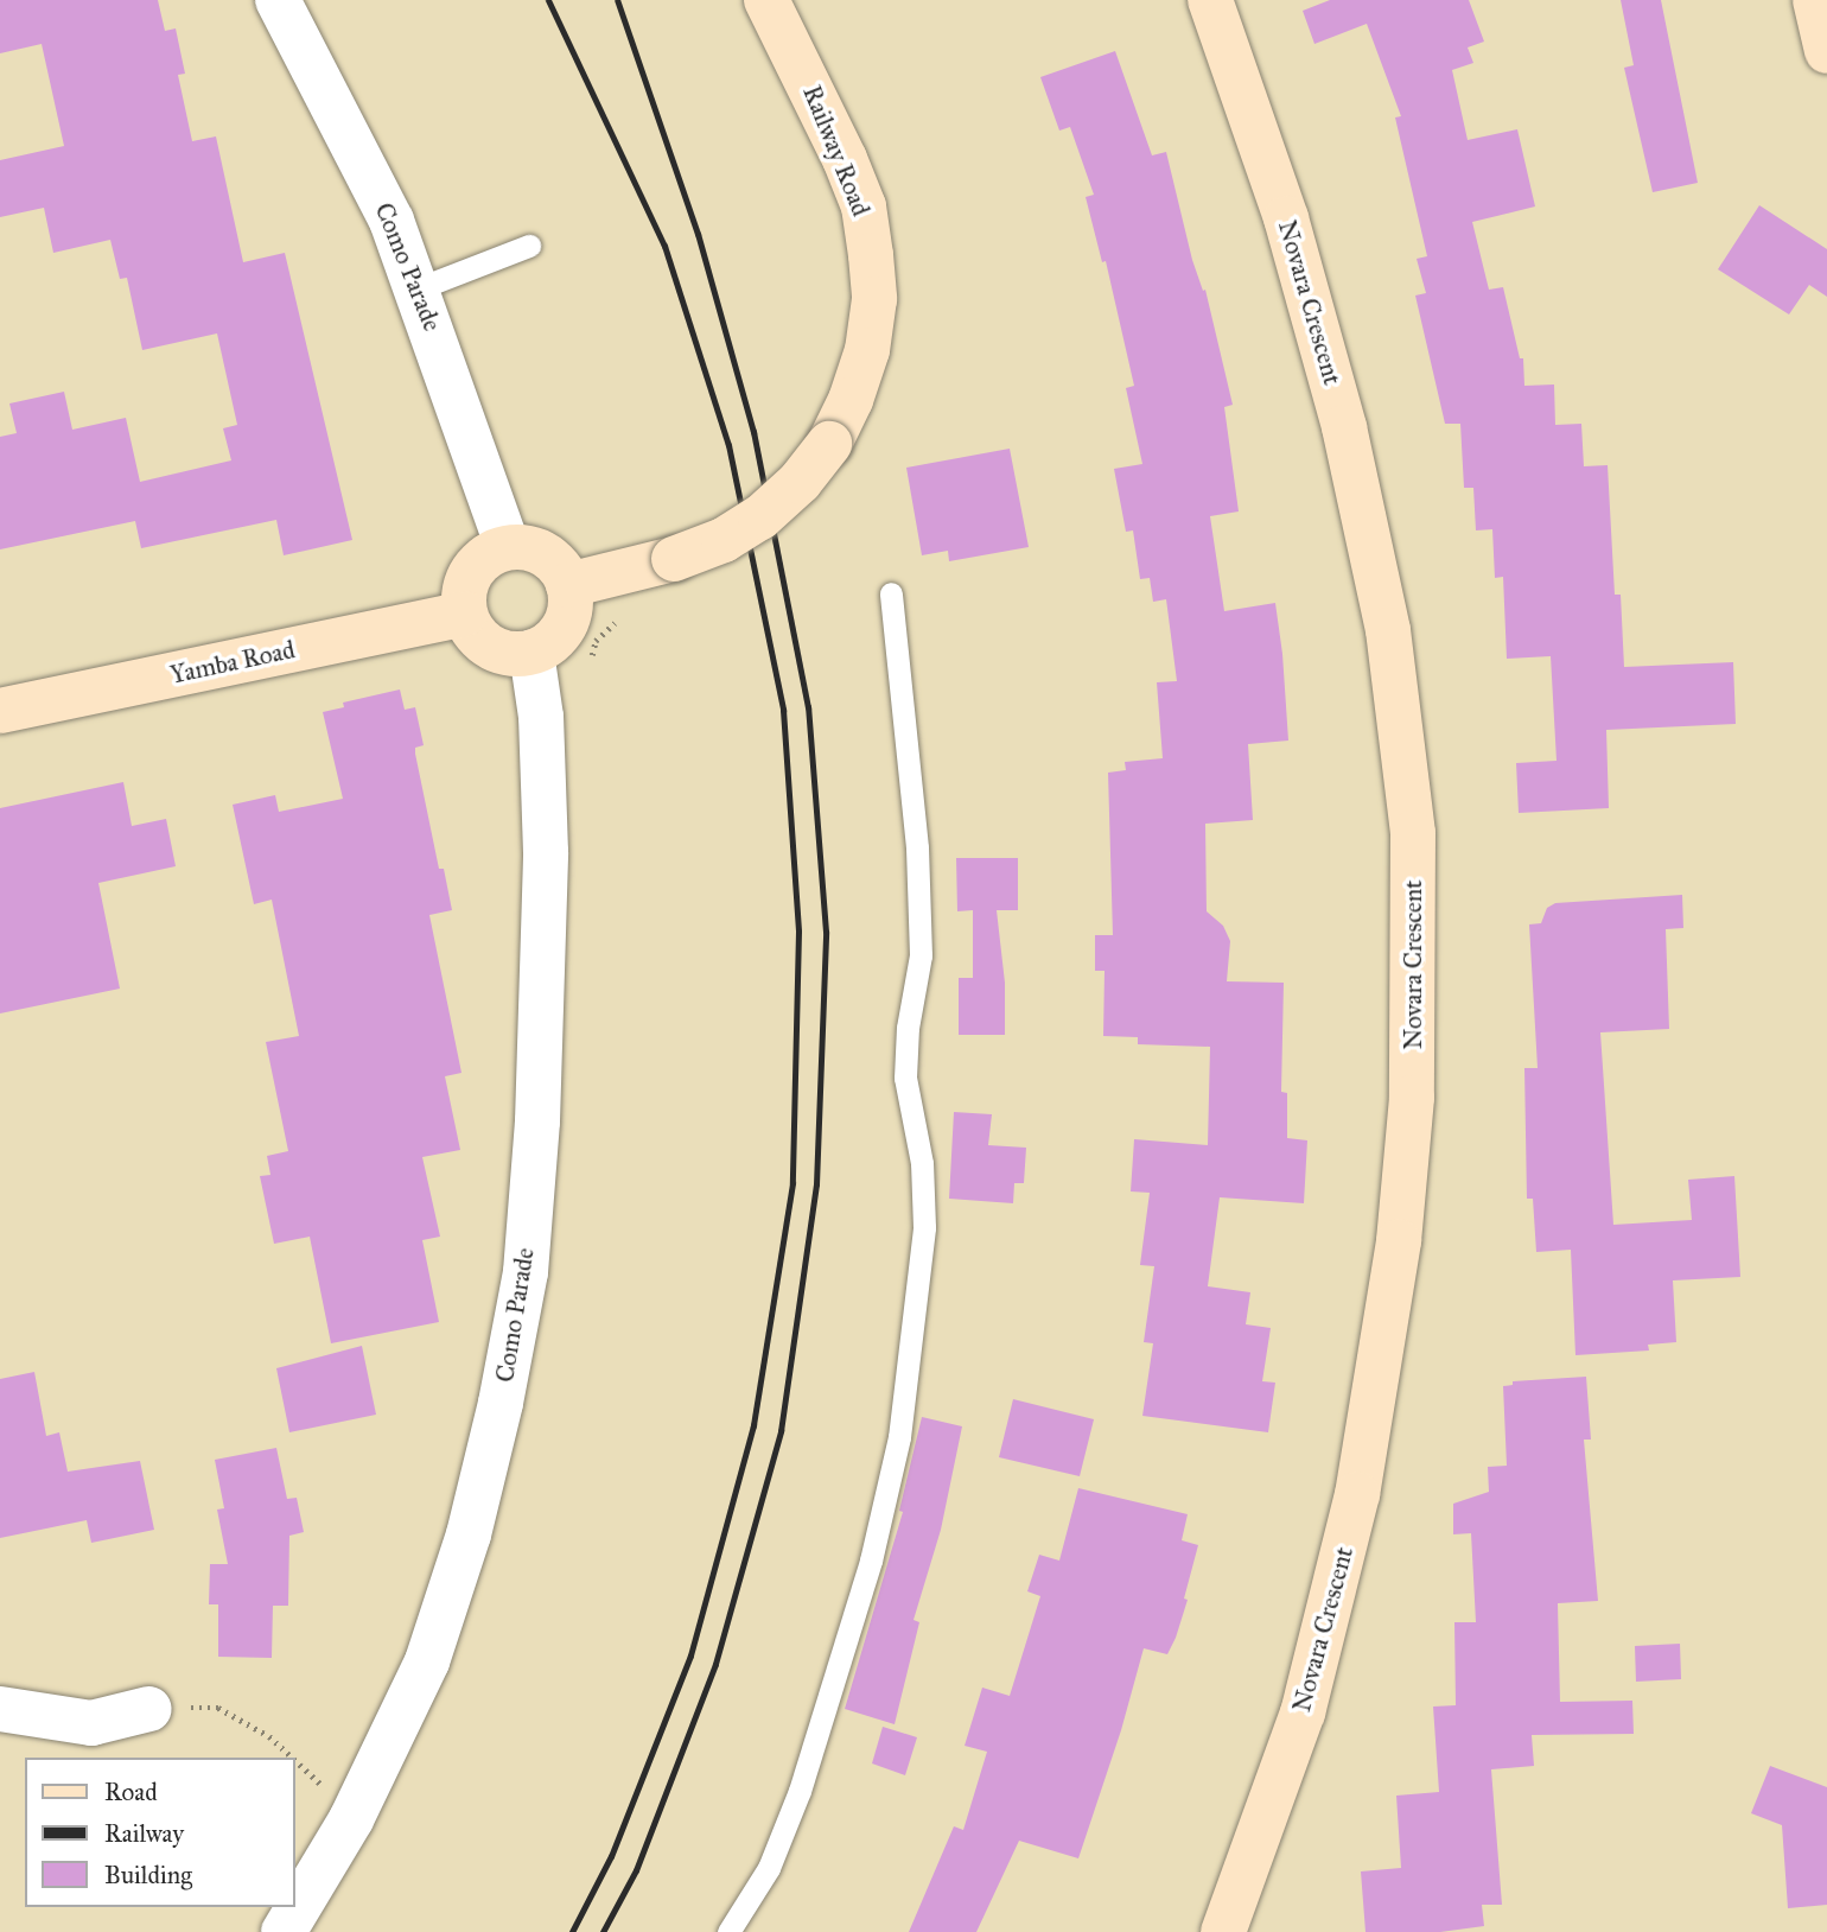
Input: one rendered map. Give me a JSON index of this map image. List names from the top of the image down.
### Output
{
  "streets": {
    "street": [
      "Railway Road",
      "Como Parade",
      "Novara Crescent",
      "Yamba Road"
    ]
  },
  "crossings": [
    ["Railway Road", "Como Parade"],
    ["Railway Road", "Yamba Road"],
    ["Como Parade", "Yamba Road"]
  ],
  "legend": ["Road", "Railway", "Building"]
}
